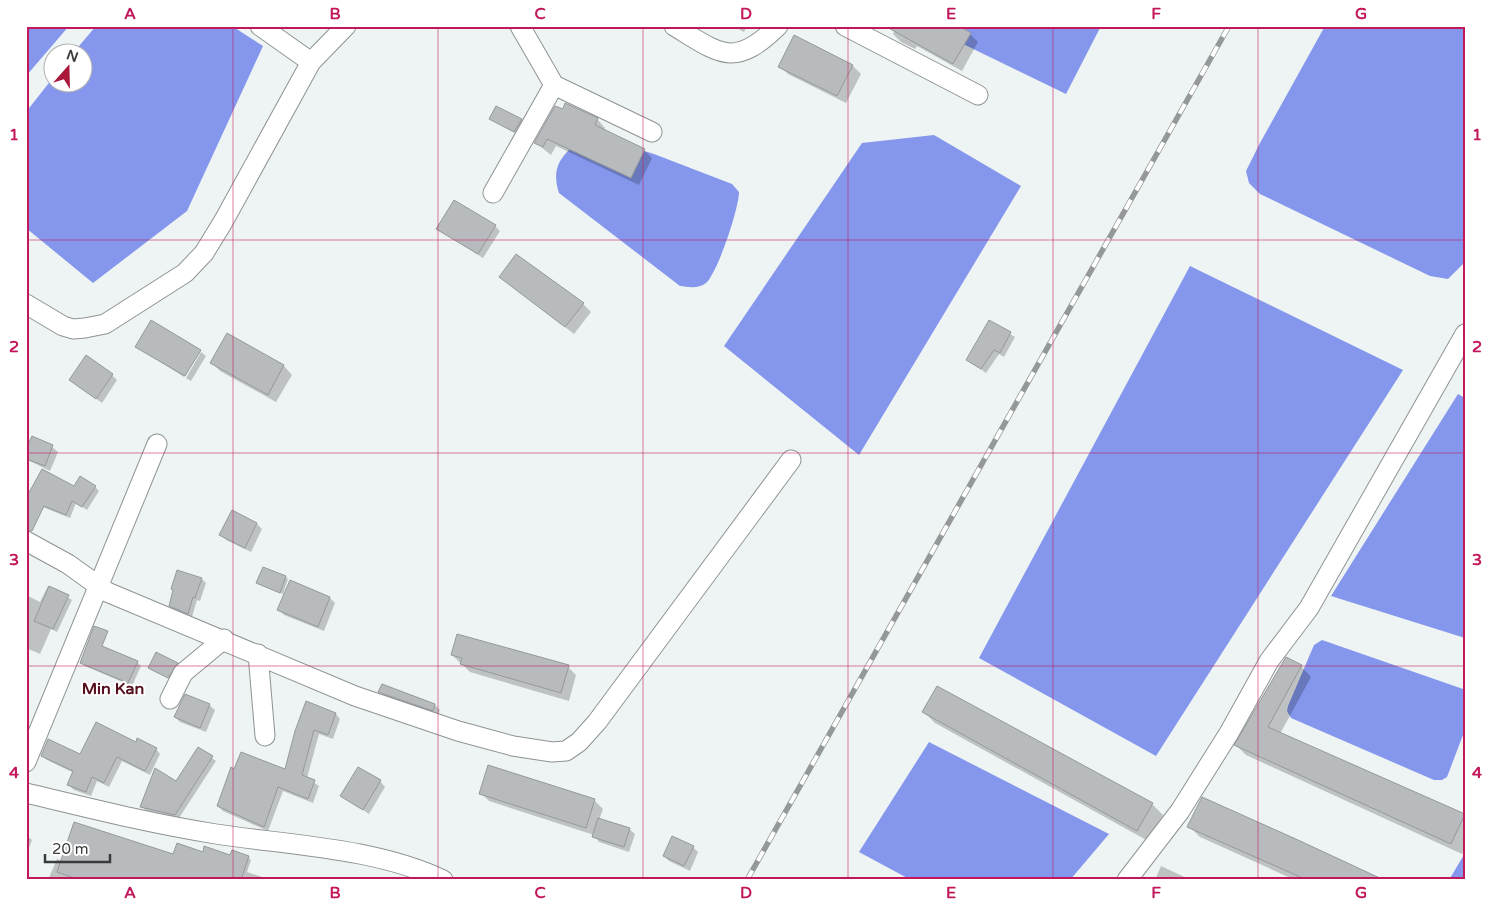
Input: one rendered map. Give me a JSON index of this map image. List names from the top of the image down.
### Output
{
  "districts": ["Min Kan"],
  "scale_bar": "20 m",
  "north": "top",
  "grid": {
    "columns": [
      "A",
      "B",
      "C",
      "D",
      "E",
      "F",
      "G"
    ],
    "rows": [
      "1",
      "2",
      "3",
      "4"
    ]
  }
}
